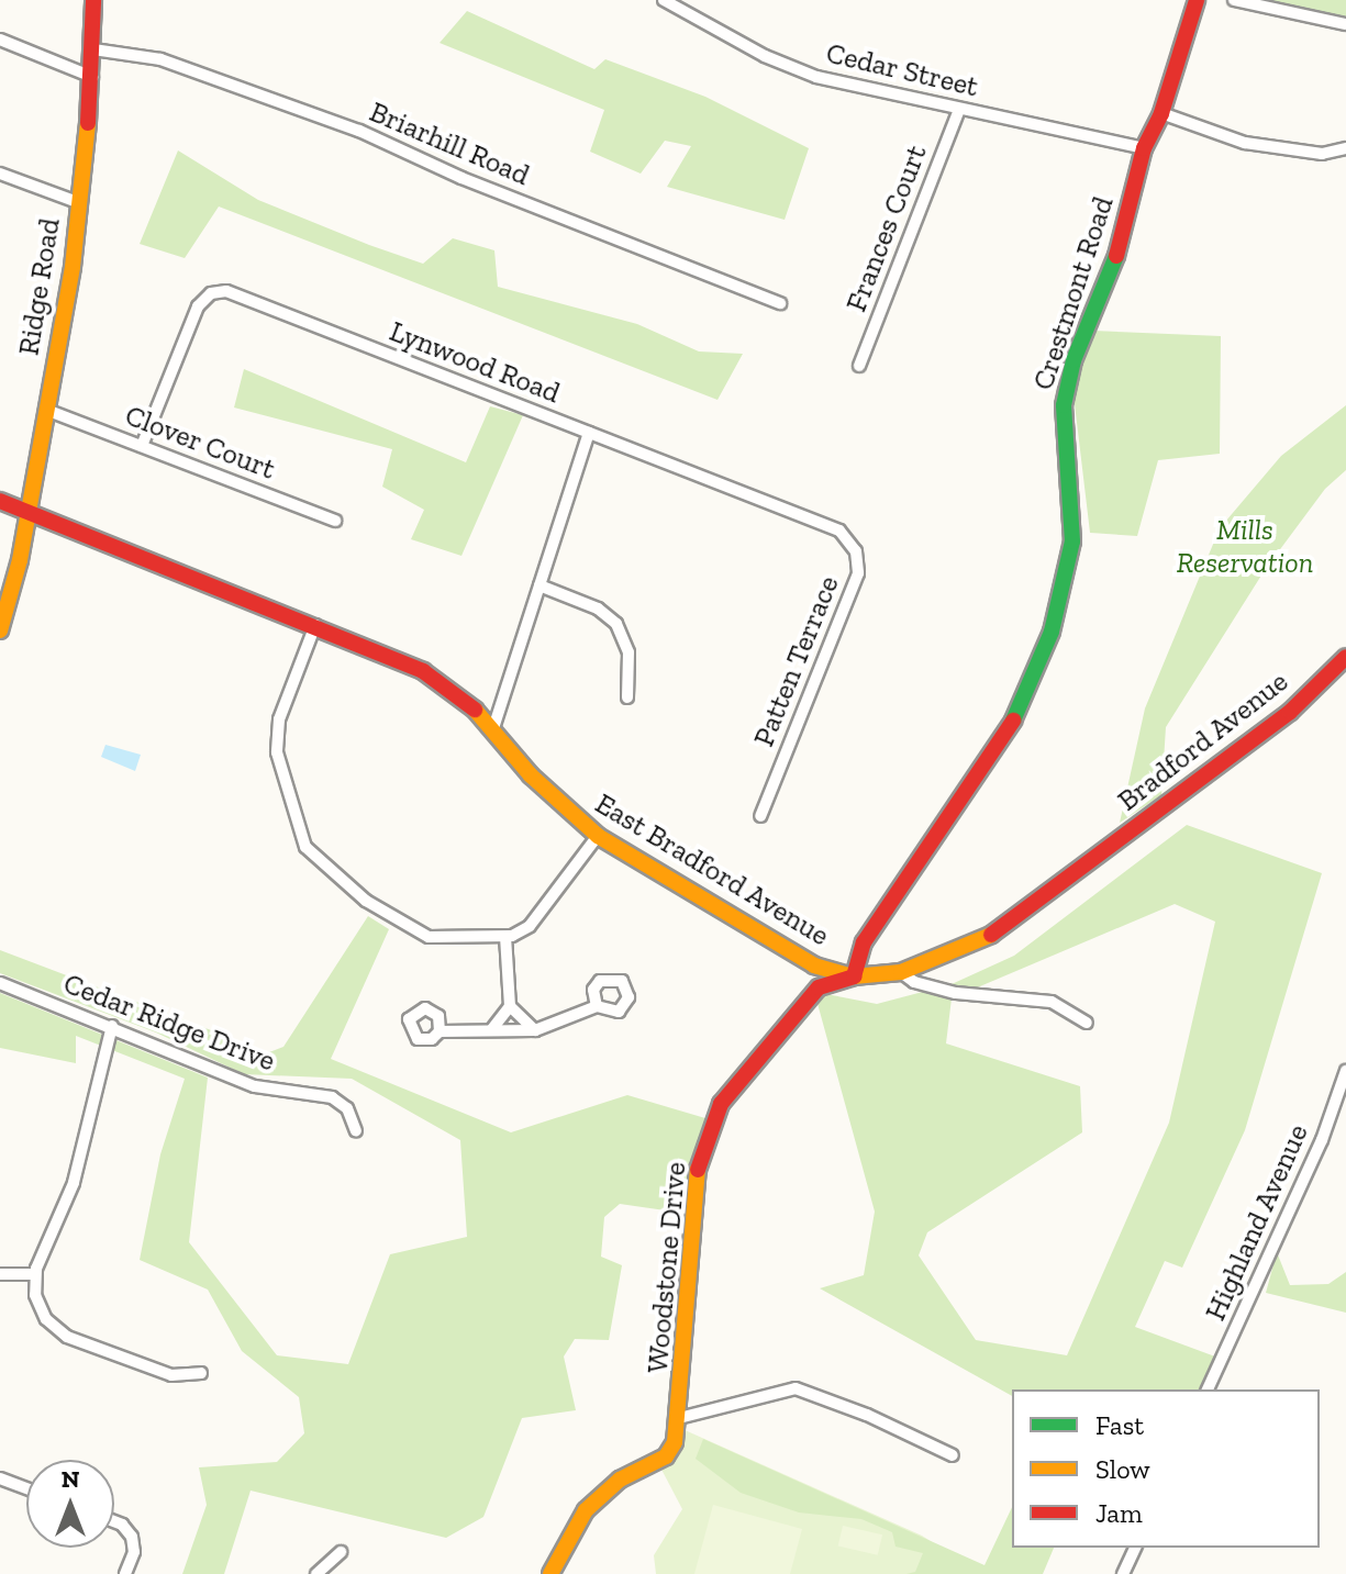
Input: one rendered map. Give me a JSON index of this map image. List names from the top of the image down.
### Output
{
  "streets": {
    "street": [
      "Cedar Street",
      "Briarhill Road",
      "Frances Court",
      "Ridge Road",
      "Crestmont Road",
      "Lynwood Road",
      "Clover Court",
      "Patten Terrace",
      "Bradford Avenue",
      "East Bradford Avenue",
      "Cedar Ridge Drive",
      "Highland Avenue",
      "Woodstone Drive"
    ]
  },
  "crossings": [
    ["Cedar Street", "Frances Court"],
    ["Cedar Street", "Crestmont Road"],
    ["Briarhill Road", "Ridge Road"],
    ["Ridge Road", "Clover Court"],
    ["Ridge Road", "East Bradford Avenue"],
    ["Crestmont Road", "East Bradford Avenue"],
    ["Crestmont Road", "Woodstone Drive"],
    ["Lynwood Road", "Clover Court"],
    ["Lynwood Road", "Patten Terrace"],
    ["Bradford Avenue", "East Bradford Avenue"],
    ["East Bradford Avenue", "Woodstone Drive"]
  ],
  "parks": ["Mills Reservation"],
  "legend": ["Fast", "Slow", "Jam"],
  "north": "top"
}
